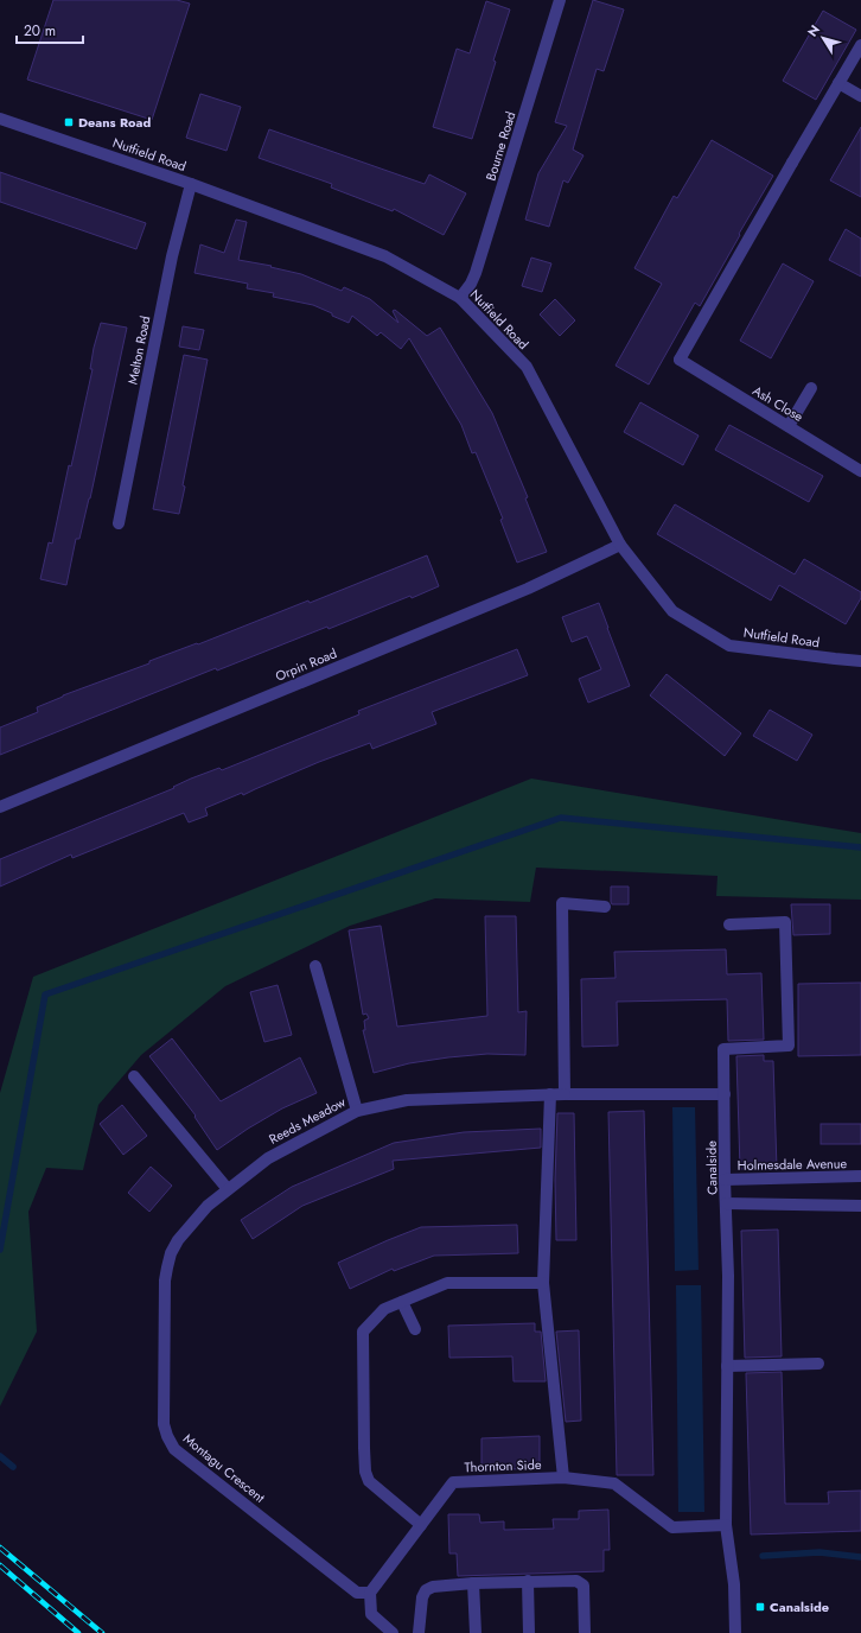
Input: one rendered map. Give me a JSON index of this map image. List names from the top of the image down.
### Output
{
  "streets": {
    "street": [
      "Bourne Road",
      "Nutfield Road",
      "Melton Road",
      "Ash Close",
      "Orpin Road",
      "Reeds Meadow",
      "Holmesdale Avenue",
      "Canalside",
      "Thornton Side",
      "Montagu Crescent"
    ]
  },
  "crossings": [
    ["Bourne Road", "Nutfield Road"],
    ["Nutfield Road", "Melton Road"],
    ["Nutfield Road", "Orpin Road"],
    ["Reeds Meadow", "Montagu Crescent"],
    ["Holmesdale Avenue", "Canalside"],
    ["Canalside", "Thornton Side"],
    ["Thornton Side", "Montagu Crescent"]
  ],
  "places": {
    "transit": ["Deans Road", "Canalside"]
  },
  "scale_bar": "20 m",
  "north": "top left"
}
